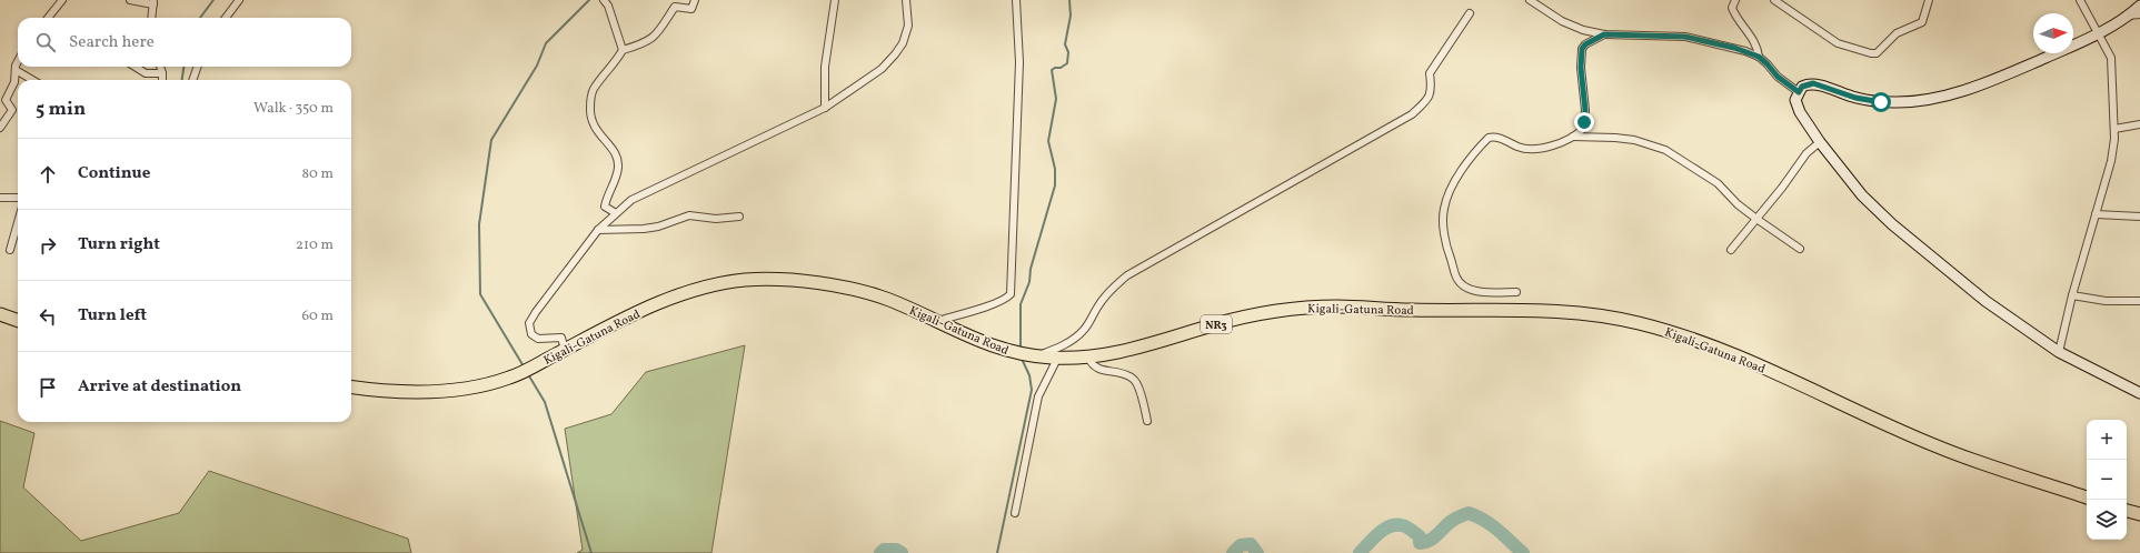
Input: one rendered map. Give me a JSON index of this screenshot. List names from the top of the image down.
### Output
{
  "streets": {
    "highway": ["Kigali-Gatuna Road", "NR3"]
  },
  "north": "right",
  "page": {
    "search": "Search here",
    "heading": ["5 min", "Walk · 350 m"],
    "list": [
      ["Continue", "80 m"],
      ["Turn right", "210 m"],
      ["Turn left", "60 m"],
      "Arrive at destination"
    ],
    "map_buttons": ["+", "−"]
  }
}
